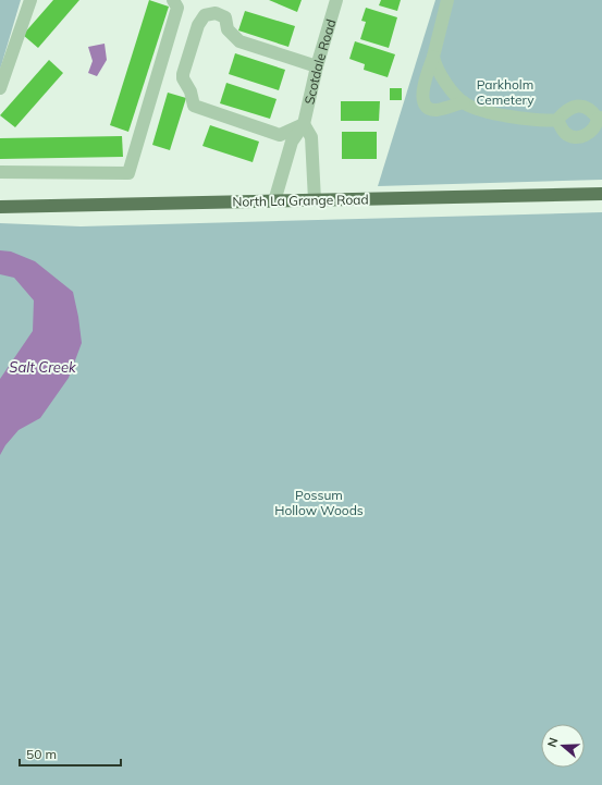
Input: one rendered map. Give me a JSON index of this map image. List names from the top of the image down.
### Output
{
  "streets": {
    "main road": ["North La Grange Road"],
    "street": ["Scotdale Road"]
  },
  "crossings": [
    ["Scotdale Road", "North La Grange Road"]
  ],
  "water": ["Salt Creek"],
  "parks": ["Parkholm Cemetery", "Possum Hollow Woods"],
  "scale_bar": "50 m",
  "north": "left"
}
